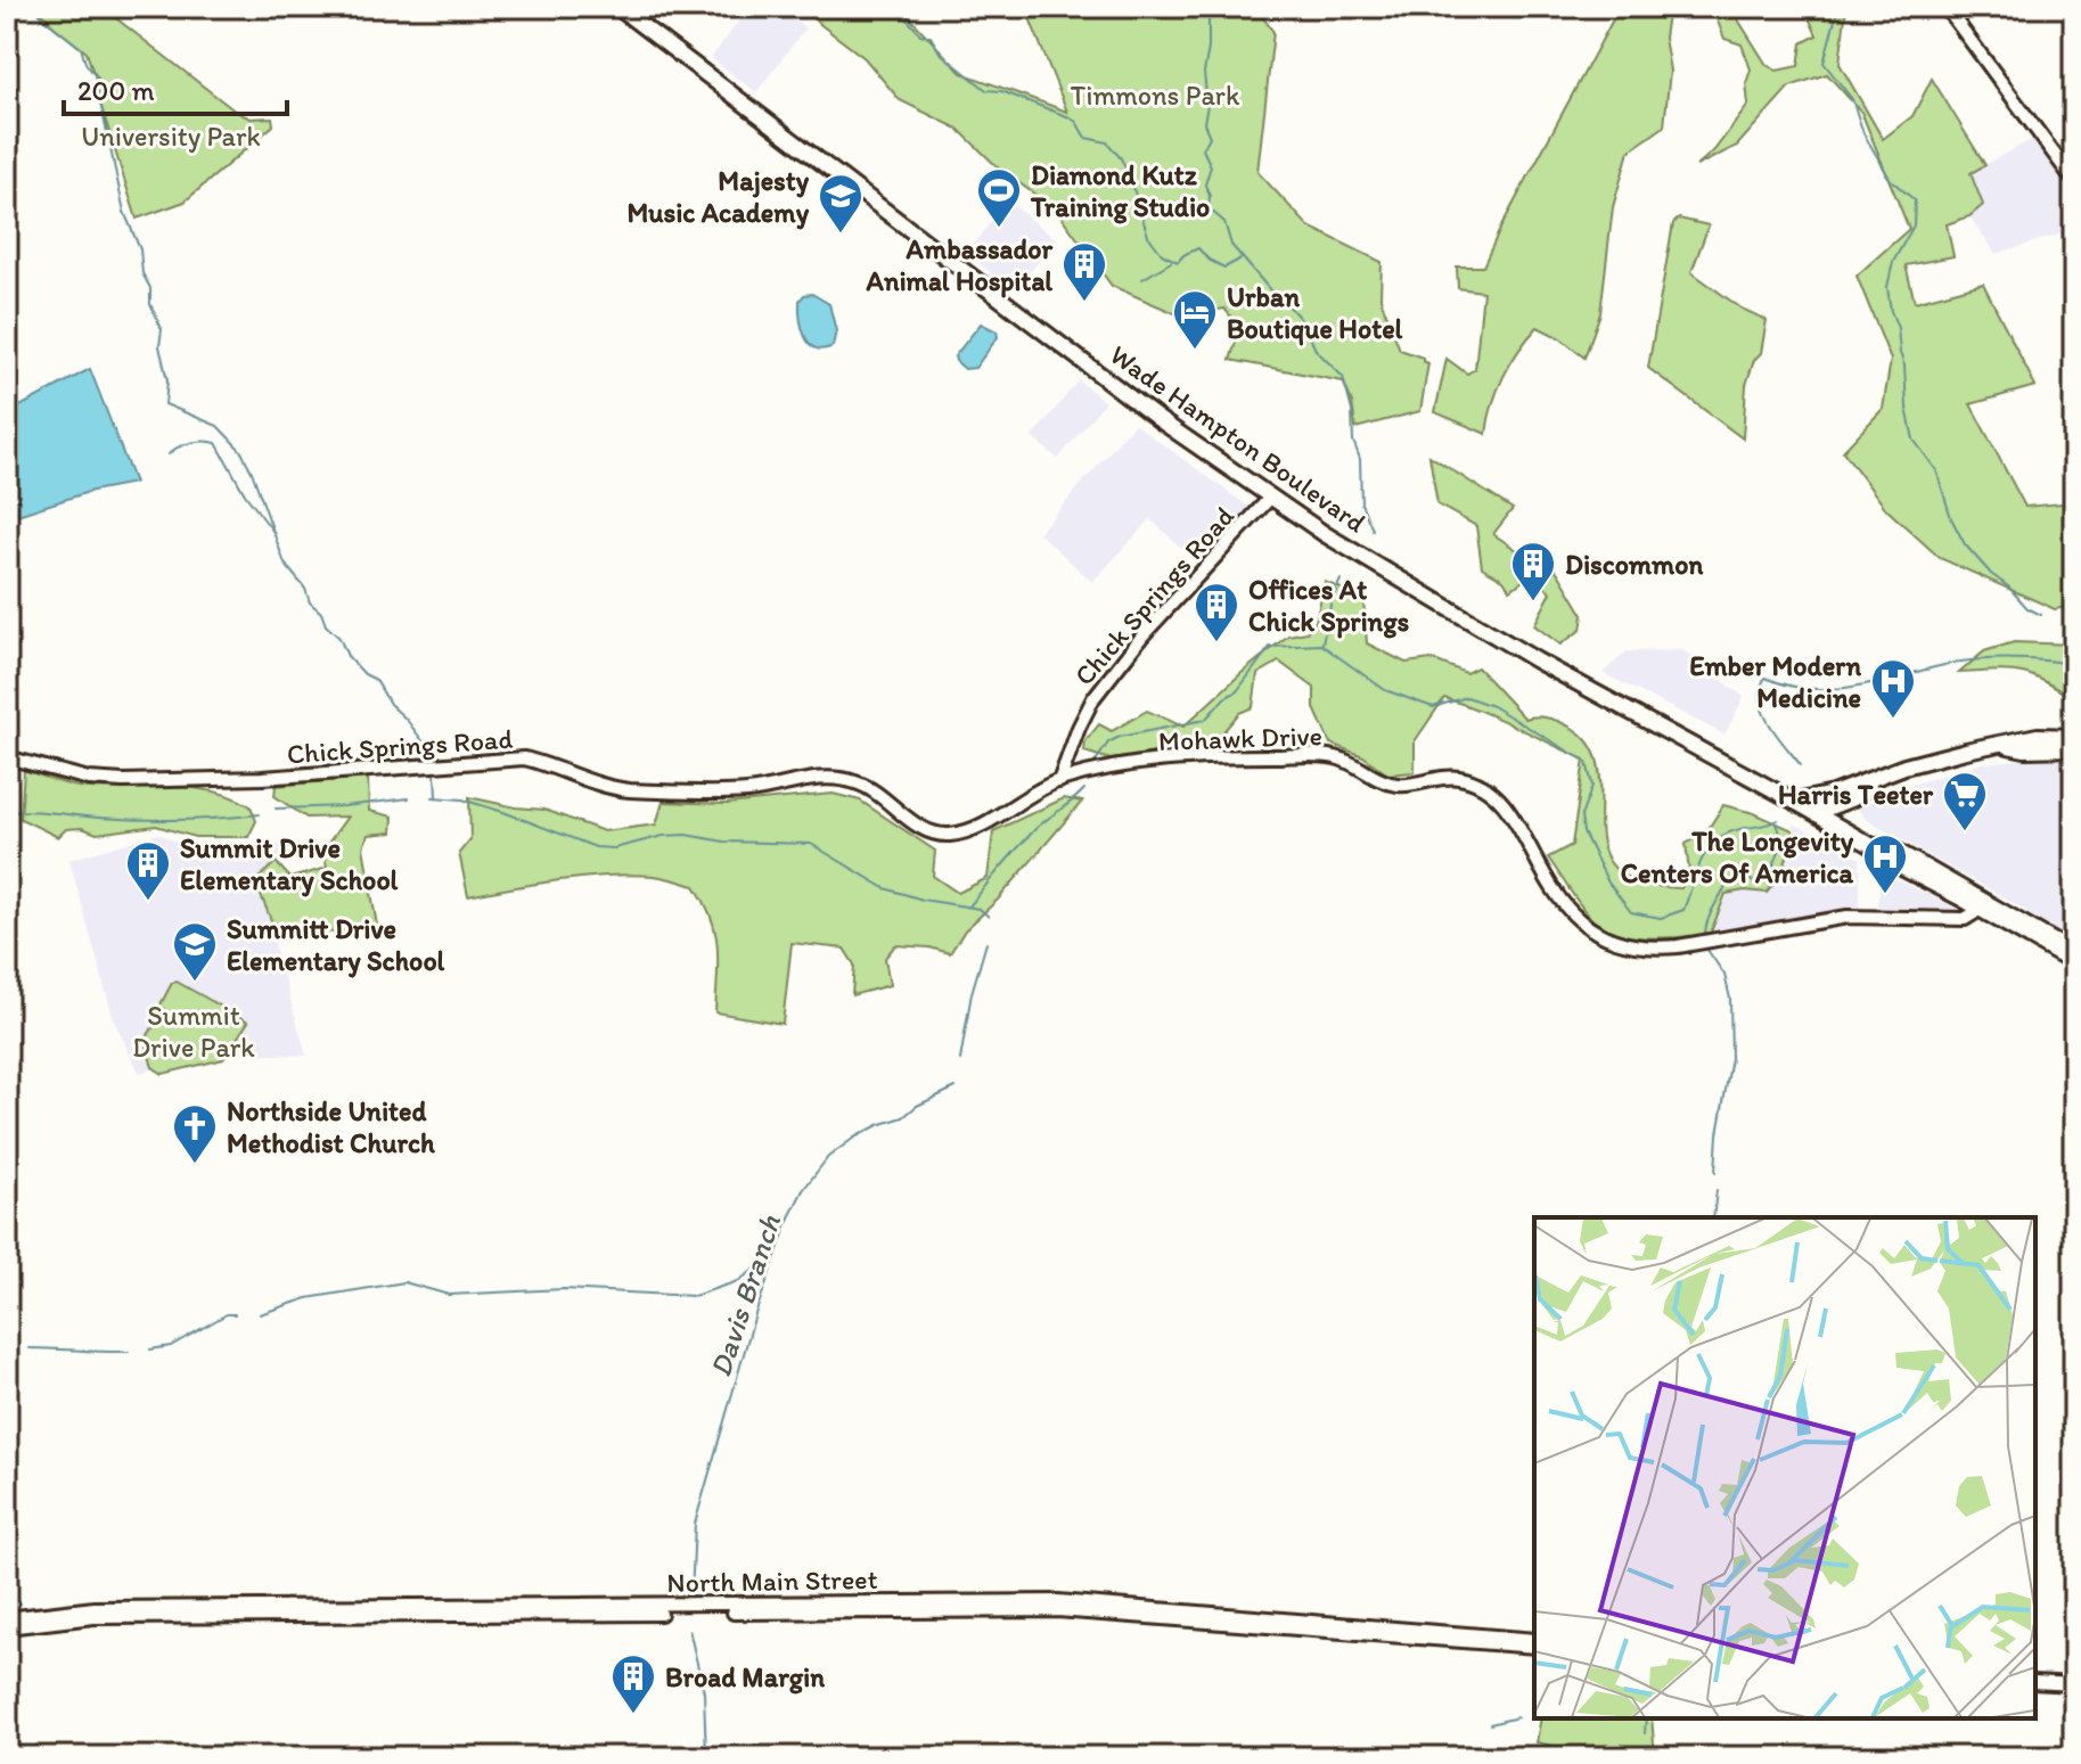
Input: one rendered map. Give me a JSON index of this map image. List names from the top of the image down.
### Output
{
  "streets": {
    "main road": ["Wade Hampton Boulevard"],
    "street": ["Chick Springs Road", "Mohawk Drive", "North Main Street"]
  },
  "crossings": [
    ["Wade Hampton Boulevard", "Chick Springs Road"],
    ["Wade Hampton Boulevard", "Mohawk Drive"],
    ["Chick Springs Road", "Mohawk Drive"]
  ],
  "water": ["Davis Branch"],
  "parks": ["Timmons Park", "University Park", "Summit Drive Park"],
  "places": {
    "sports": ["Diamond Kutz Training Studio"],
    "school or university": ["Majesty Music Academy", "Summitt Drive Elementary School"],
    "building": [
      "Ambassador Animal Hospital",
      "Discommon",
      "Offices At Chick Springs",
      "Summit Drive Elementary School",
      "Broad Margin"
    ],
    "hotel": ["Urban Boutique Hotel"],
    "hospital": ["Ember Modern Medicine", "The Longevity Centers Of America"],
    "supermarket": ["Harris Teeter"],
    "church": ["Northside United Methodist Church"]
  },
  "scale_bar": "200 m"
}
